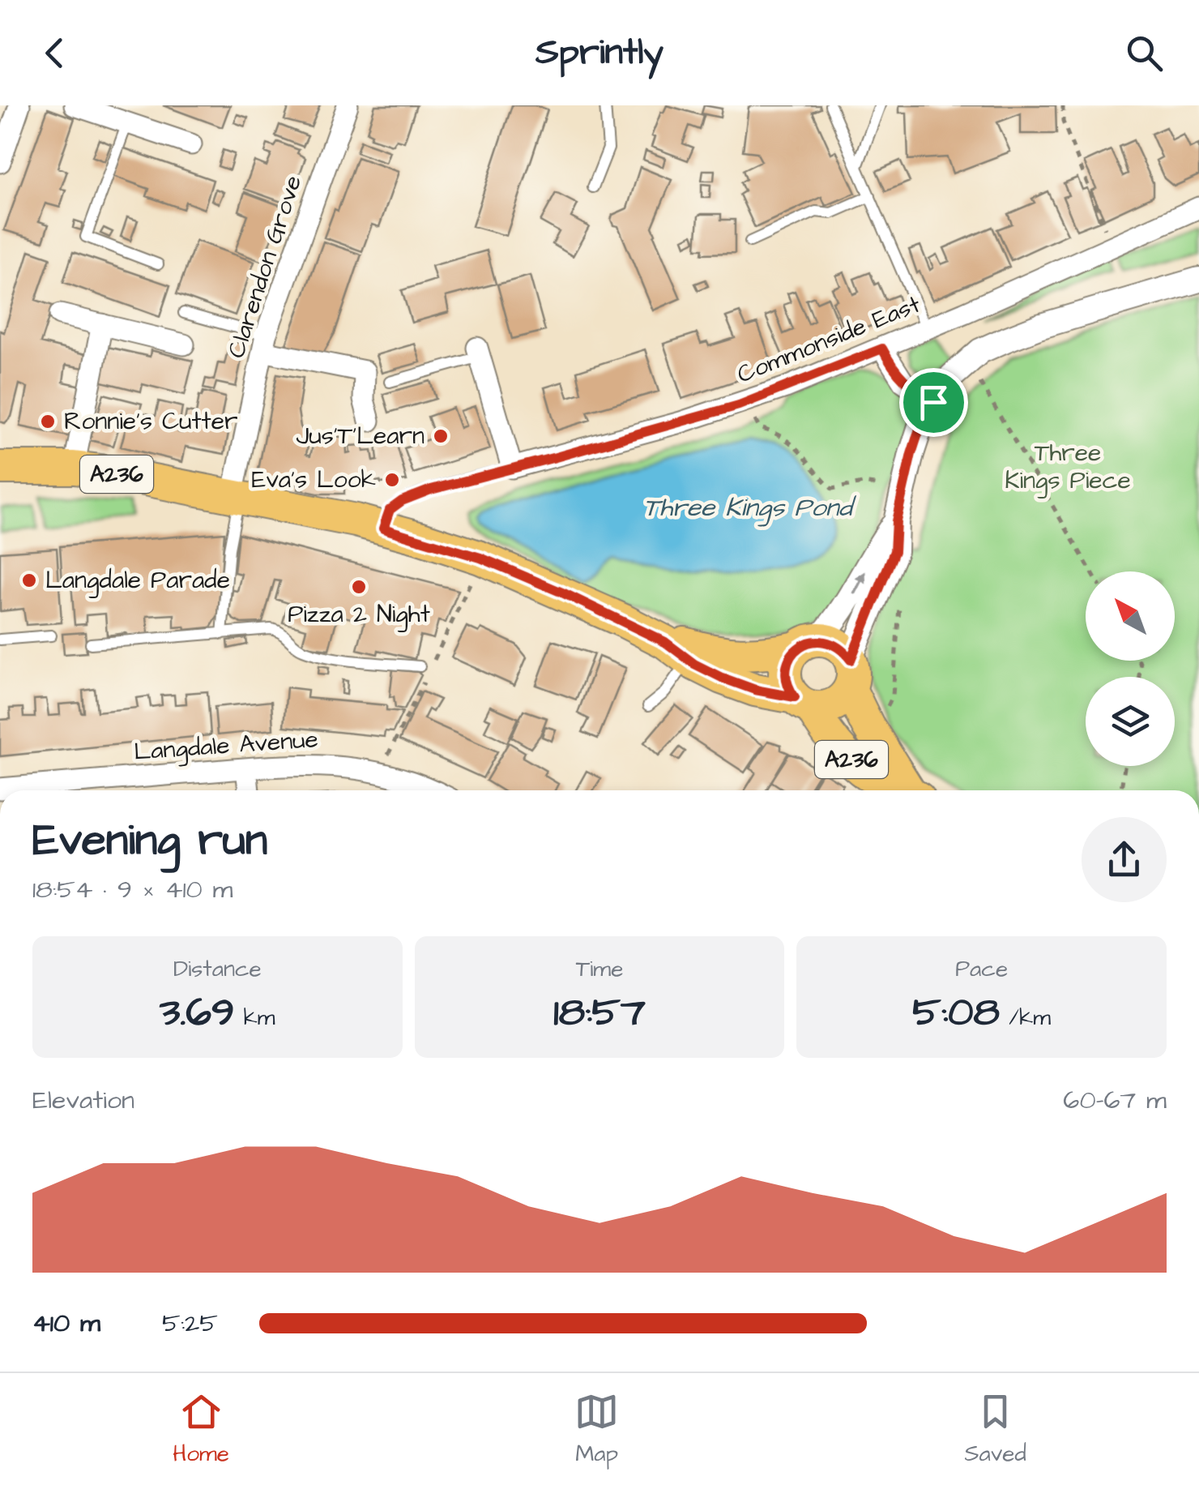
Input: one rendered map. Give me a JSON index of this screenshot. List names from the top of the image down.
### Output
{
  "streets": {
    "main road": ["A236"],
    "street": ["Clarendon Grove", "Commonside East", "Langdale Avenue"]
  },
  "crossings": [
    ["Clarendon Grove", "A236"],
    ["Commonside East", "A236"]
  ],
  "water": ["Three Kings Pond"],
  "parks": ["Three Kings Piece"],
  "places": [
    "Ronnie's Cutter",
    "Jus'T'Learn",
    "Eva's Look",
    "Langdale Parade",
    "Pizza 2 Night"
  ],
  "north": "top left",
  "page": {
    "header": "Sprintly",
    "heading": ["Evening run", "18:54 · 9 × 410 m"],
    "stats": [
      ["Distance", "3.69 km"],
      ["Time", "18:57"],
      ["Pace", "5:08 /km"]
    ],
    "chart": ["Elevation", "60–67 m"],
    "list": [
      {
        "name": "410 m",
        "note": "5:25"
      }
    ],
    "tabs": ["Home", "Map", "Saved"]
  }
}
